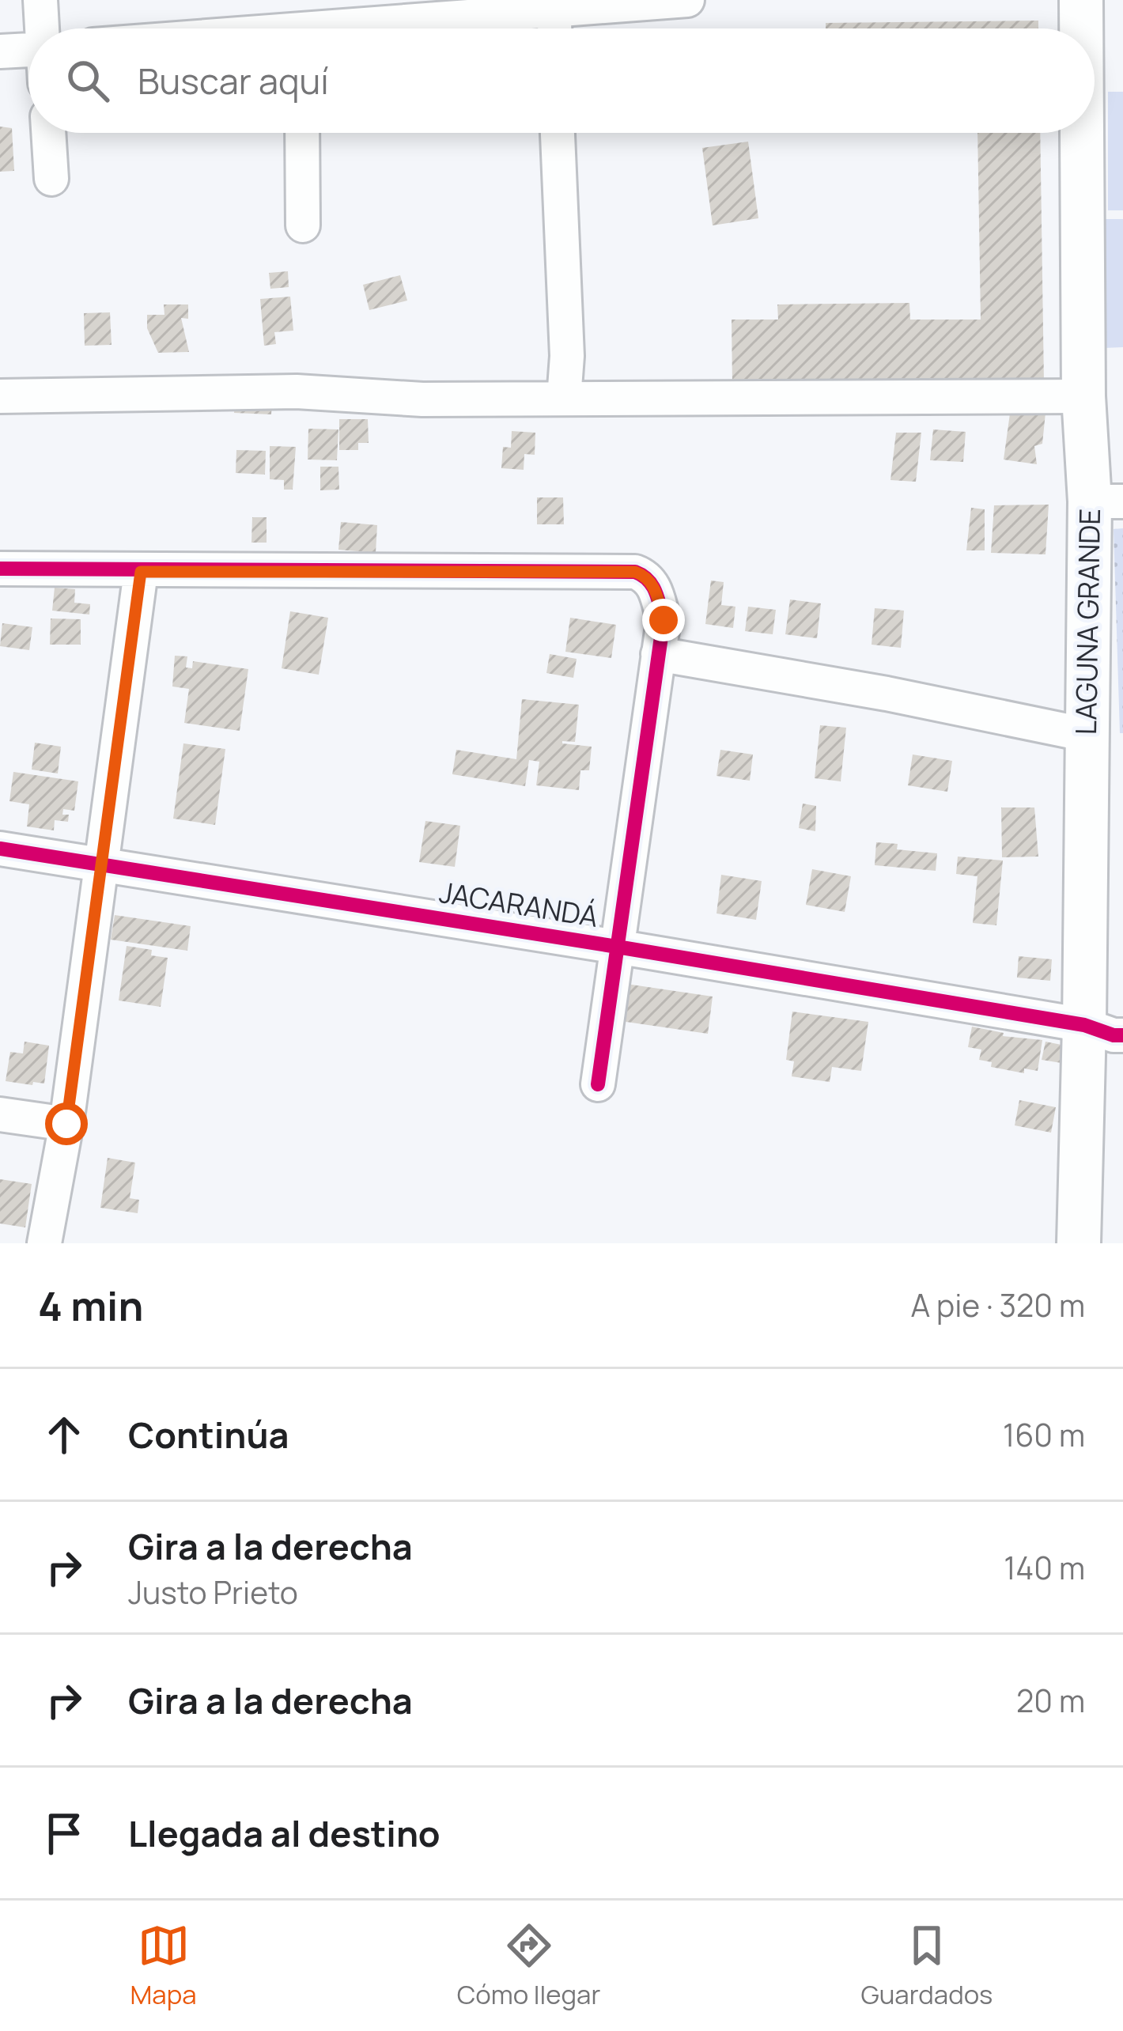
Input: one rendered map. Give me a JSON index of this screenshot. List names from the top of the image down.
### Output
{
  "streets": {
    "main road": ["LAGUNA GRANDE"],
    "street": ["JACARANDÁ"]
  },
  "crossings": [
    ["LAGUNA GRANDE", "JACARANDÁ"]
  ],
  "page": {
    "search": "Buscar aquí",
    "heading": ["4 min", "A pie · 320 m"],
    "list": [
      ["Continúa", "160 m"],
      ["Gira a la derecha", "Justo Prieto", "140 m"],
      ["Gira a la derecha", "20 m"],
      "Llegada al destino"
    ],
    "nav": ["Mapa", "Cómo llegar", "Guardados"]
  }
}
